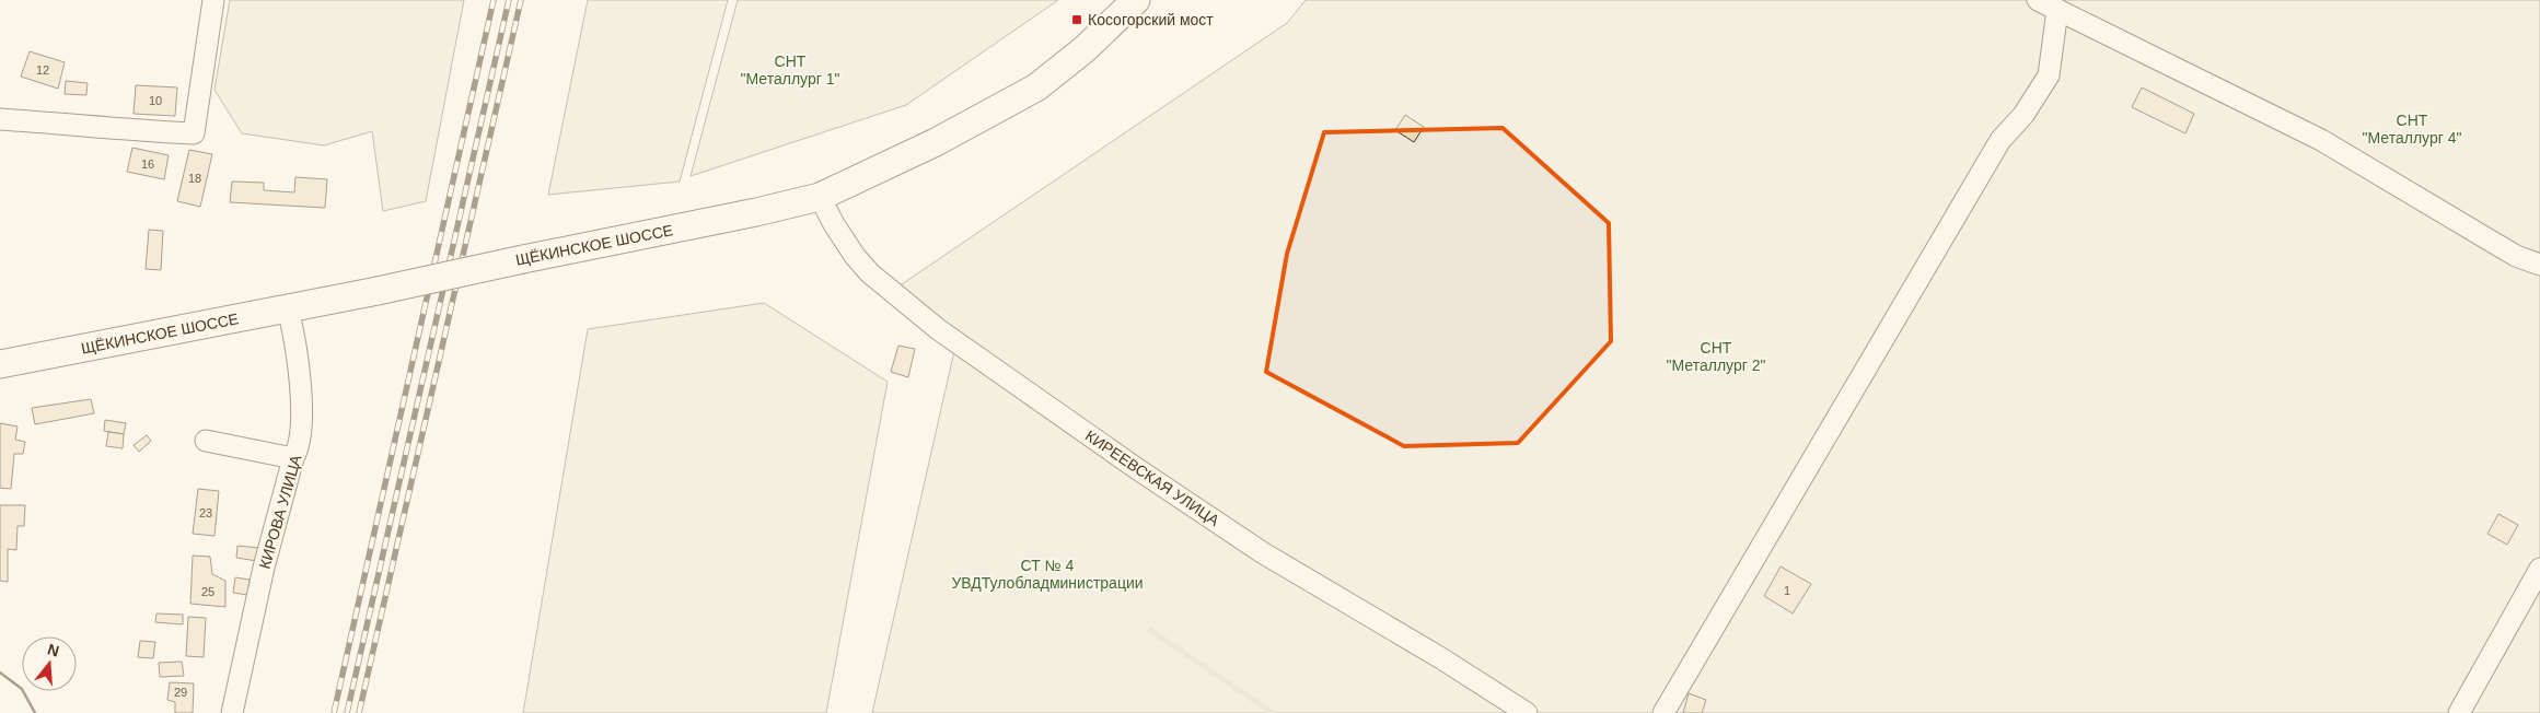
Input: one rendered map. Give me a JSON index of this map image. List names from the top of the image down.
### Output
{
  "streets": {
    "main road": ["ЩЁКИНСКОЕ ШОССЕ"],
    "street": ["КИРЕЕВСКАЯ УЛИЦА", "КИРОВА УЛИЦА"]
  },
  "crossings": [
    ["ЩЁКИНСКОЕ ШОССЕ", "КИРЕЕВСКАЯ УЛИЦА"],
    ["ЩЁКИНСКОЕ ШОССЕ", "КИРОВА УЛИЦА"]
  ],
  "parks": [
    "СНТ \"Металлург 1\"",
    "СНТ \"Металлург 4\"",
    "СНТ \"Металлург 2\"",
    "СТ № 4 УВДТулобладминистрации"
  ],
  "places": {
    "transit": ["Косогорский мост"]
  },
  "house_numbers": [
    "12",
    "10",
    "16",
    "18",
    "23",
    "1",
    "25",
    "29"
  ],
  "north": "top"
}
